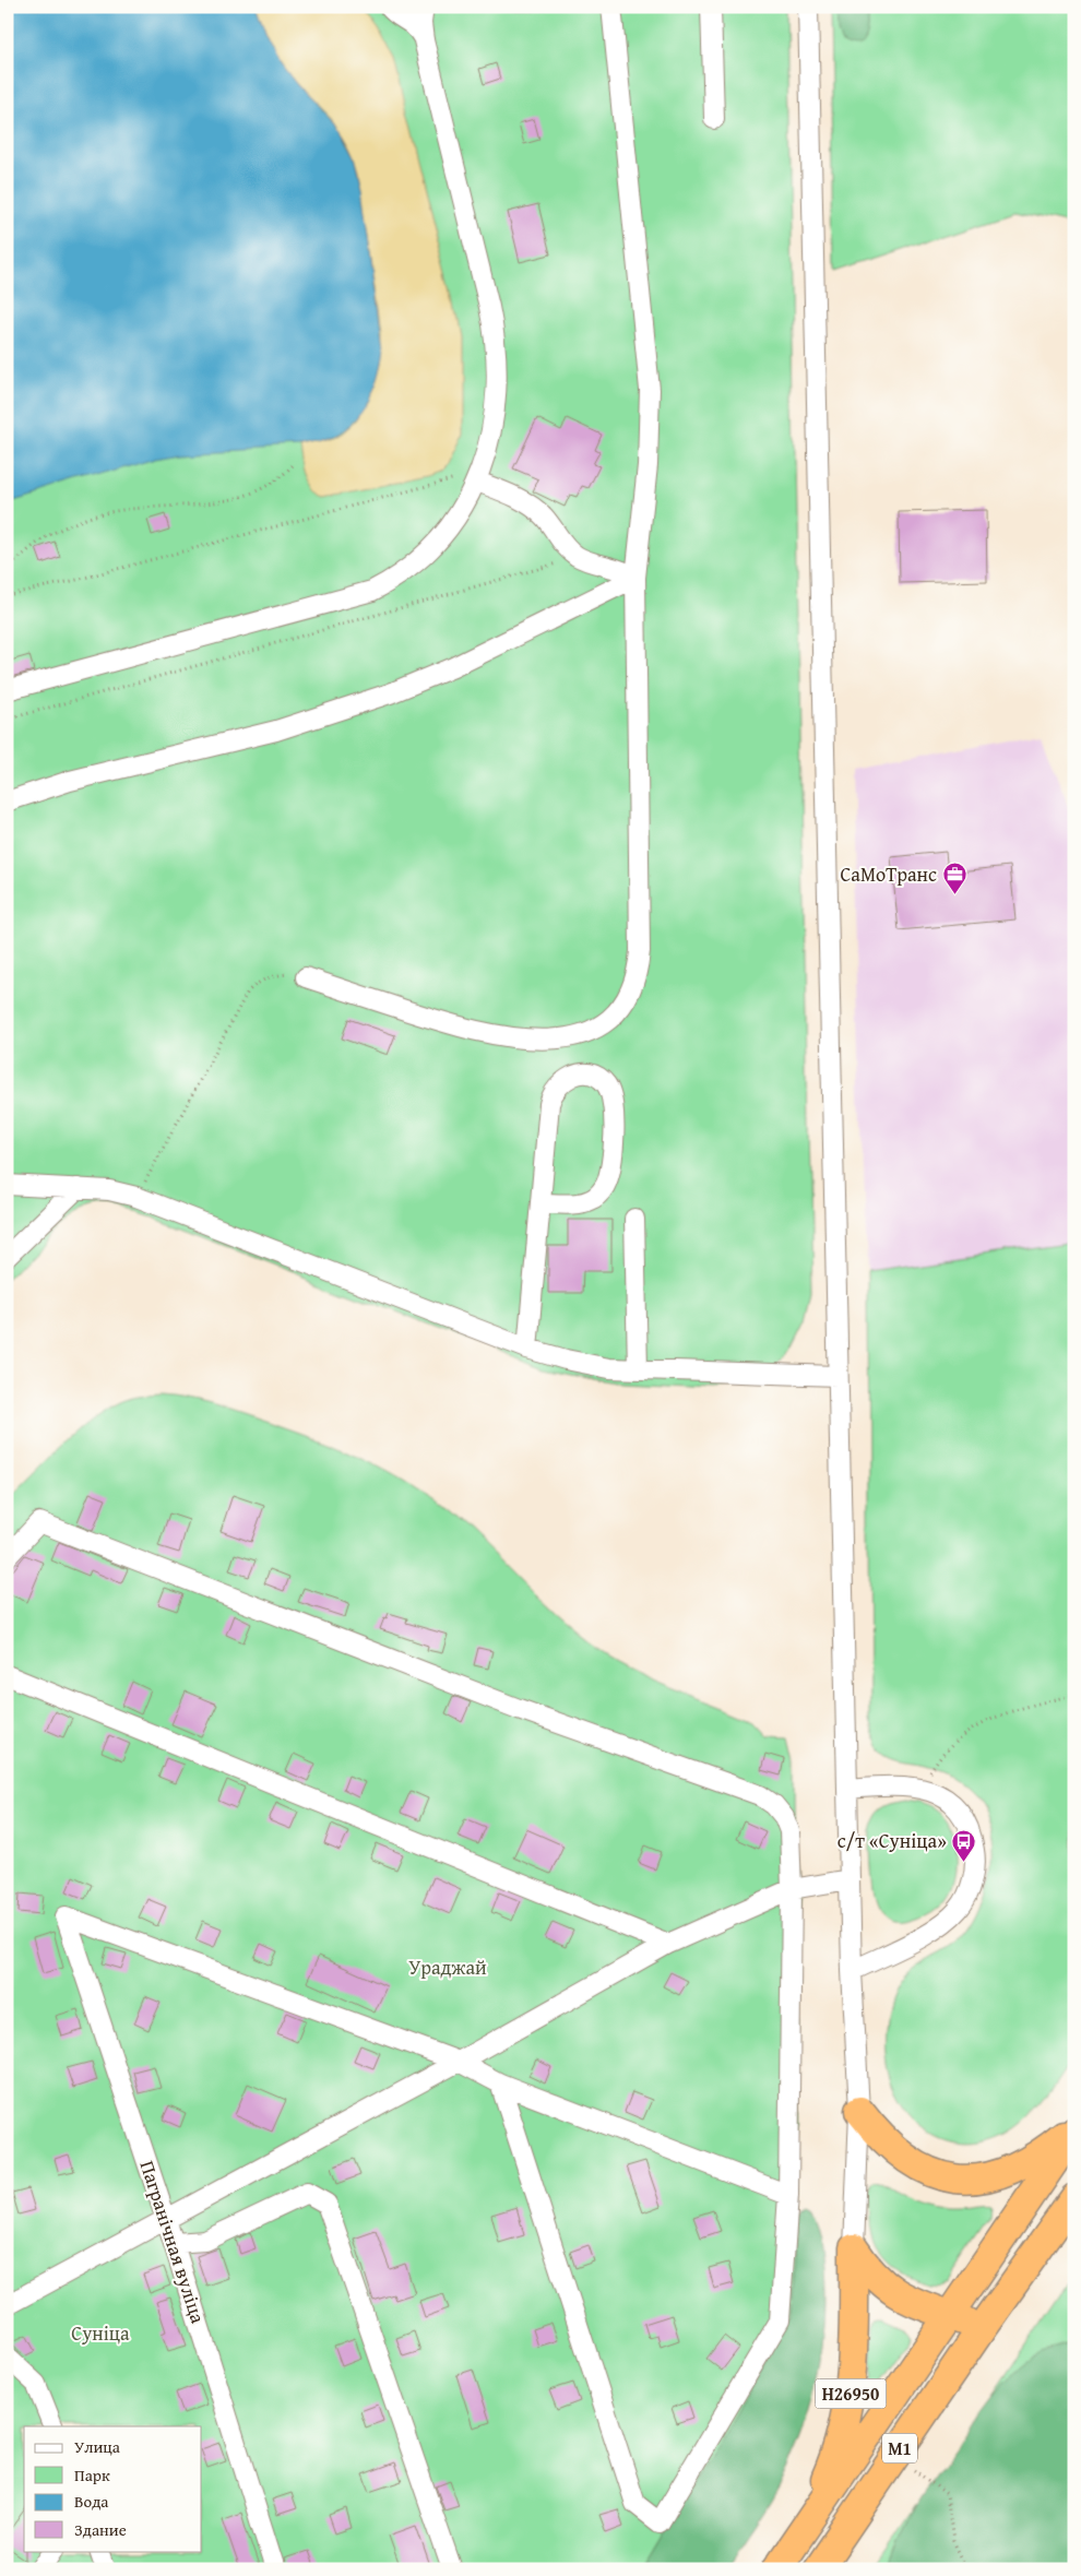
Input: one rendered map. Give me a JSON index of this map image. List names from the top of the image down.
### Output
{
  "streets": {
    "highway": ["Н26950", "М1"],
    "street": ["Пагранічная вуліца"]
  },
  "crossings": [
    ["Н26950", "М1"]
  ],
  "parks": ["Ураджай", "Суніца"],
  "places": {
    "office": ["СаМоТранс"],
    "bus stop": ["с/т «Суніца»"]
  },
  "legend": [
    "Улица",
    "Парк",
    "Вода",
    "Здание"
  ]
}
